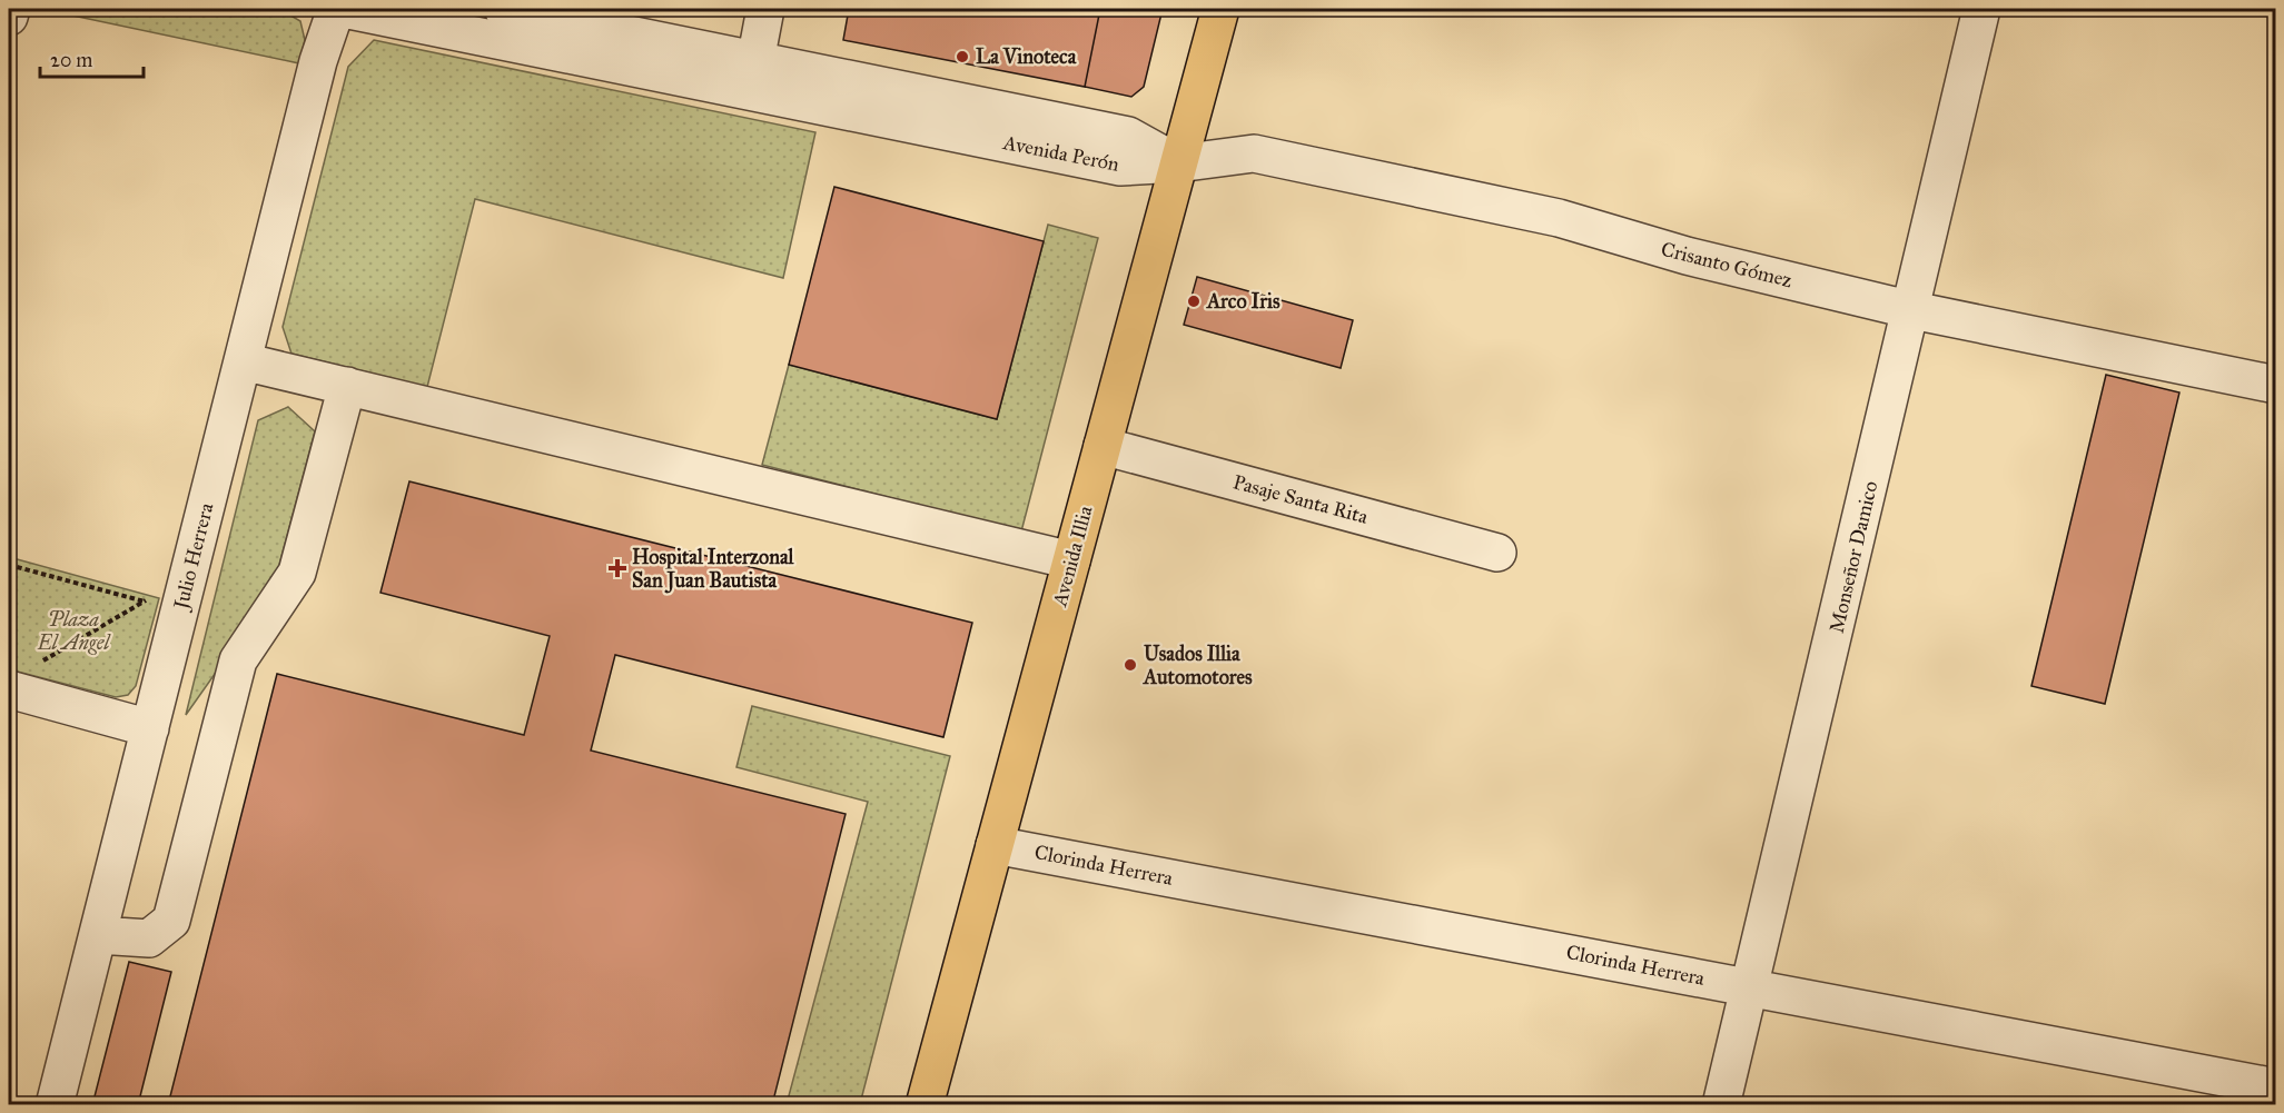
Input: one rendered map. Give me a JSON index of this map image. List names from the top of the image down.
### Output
{
  "streets": {
    "main road": ["Avenida Illia"],
    "street": [
      "Avenida Perón",
      "Crisanto Gómez",
      "Pasaje Santa Rita",
      "Julio Herrera",
      "Monseñor Damico",
      "Clorinda Herrera"
    ]
  },
  "crossings": [
    ["Avenida Perón", "Crisanto Gómez"],
    ["Avenida Perón", "Avenida Illia"],
    ["Crisanto Gómez", "Avenida Illia"],
    ["Crisanto Gómez", "Monseñor Damico"],
    ["Pasaje Santa Rita", "Avenida Illia"],
    ["Avenida Illia", "Clorinda Herrera"],
    ["Monseñor Damico", "Clorinda Herrera"]
  ],
  "parks": ["Plaza El Angel"],
  "places": {
    "other": ["La Vinoteca", "Arco Iris", "Usados Illia Automotores"],
    "health": ["Hospital Interzonal San Juan Bautista"]
  },
  "scale_bar": "20 m"
}
